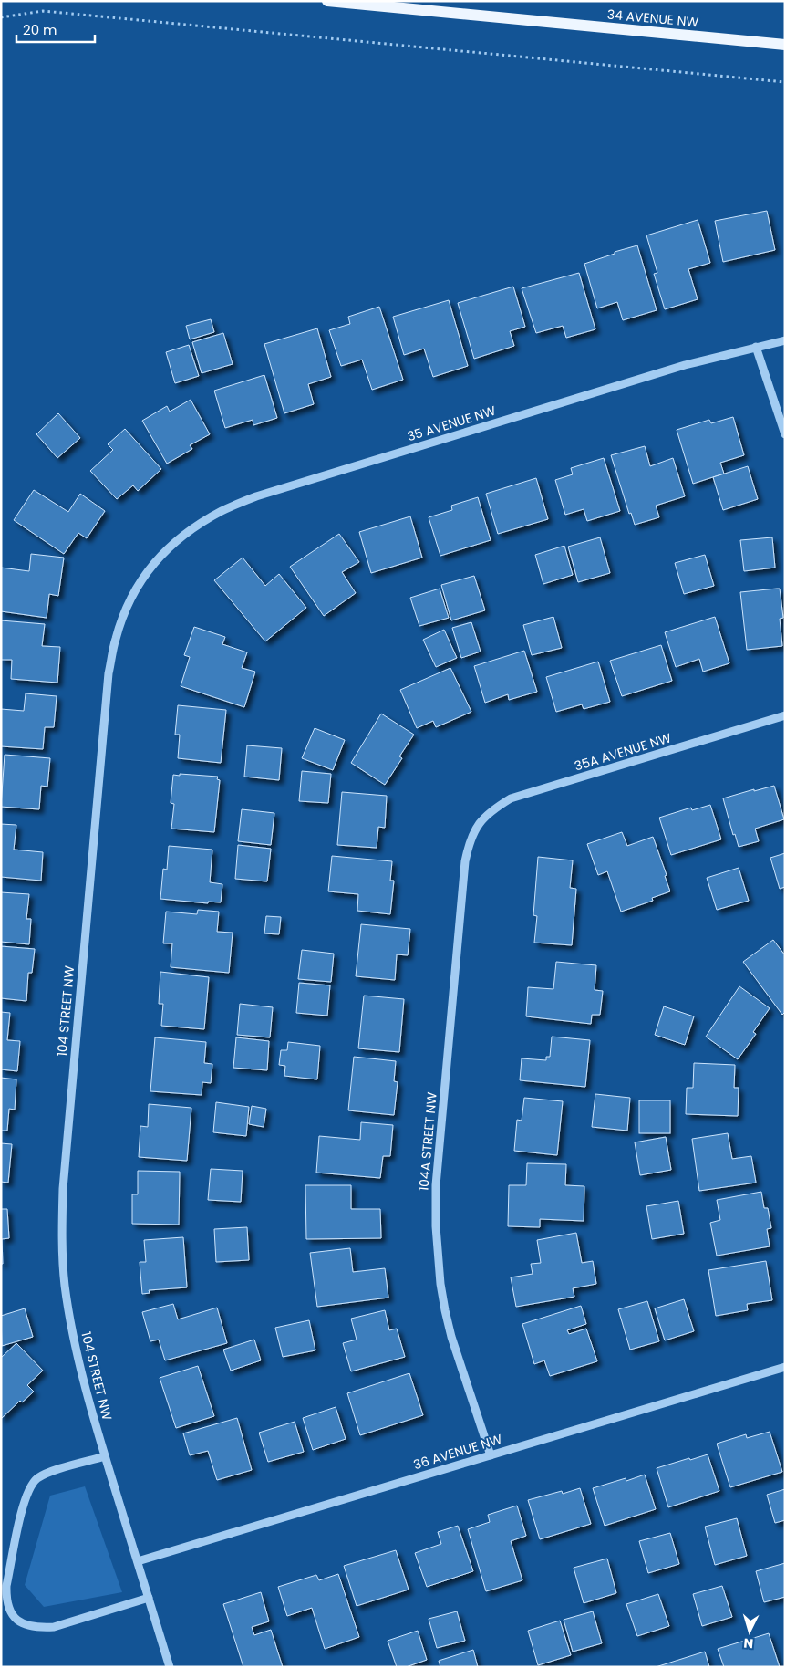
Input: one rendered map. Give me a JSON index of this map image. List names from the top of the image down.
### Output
{
  "streets": {
    "main road": ["34 AVENUE NW"],
    "street": [
      "35 AVENUE NW",
      "35A AVENUE NW",
      "104 STREET NW",
      "104A STREET NW",
      "36 AVENUE NW"
    ]
  },
  "crossings": [
    ["35 AVENUE NW", "104 STREET NW"],
    ["35A AVENUE NW", "104A STREET NW"],
    ["104 STREET NW", "36 AVENUE NW"],
    ["104A STREET NW", "36 AVENUE NW"]
  ],
  "scale_bar": "20 m",
  "north": "bottom"
}
